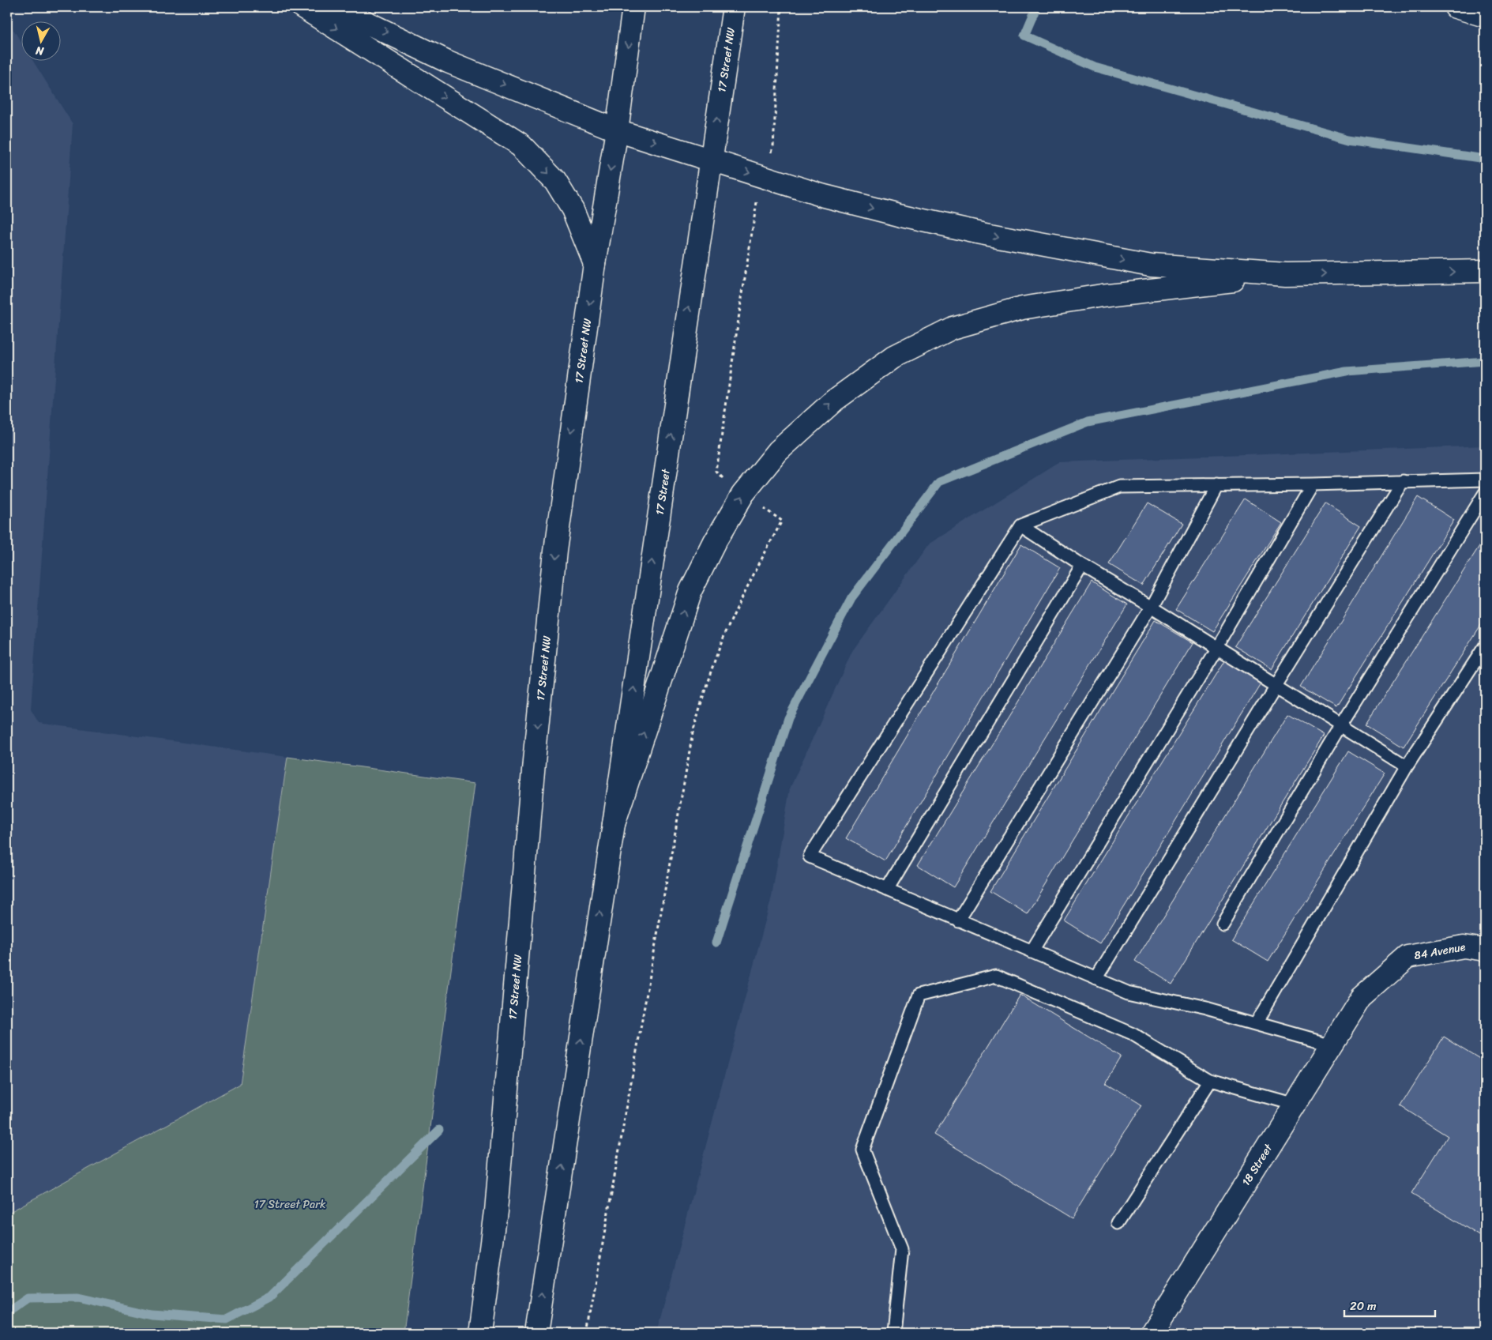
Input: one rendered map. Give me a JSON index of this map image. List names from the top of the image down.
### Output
{
  "streets": {
    "main road": [
      "17 Street NW",
      "17 Street",
      "84 Avenue",
      "18 Street"
    ]
  },
  "crossings": [
    ["17 Street NW", "17 Street"],
    ["84 Avenue", "18 Street"]
  ],
  "parks": ["17 Street Park"],
  "scale_bar": "20 m",
  "north": "bottom"
}
